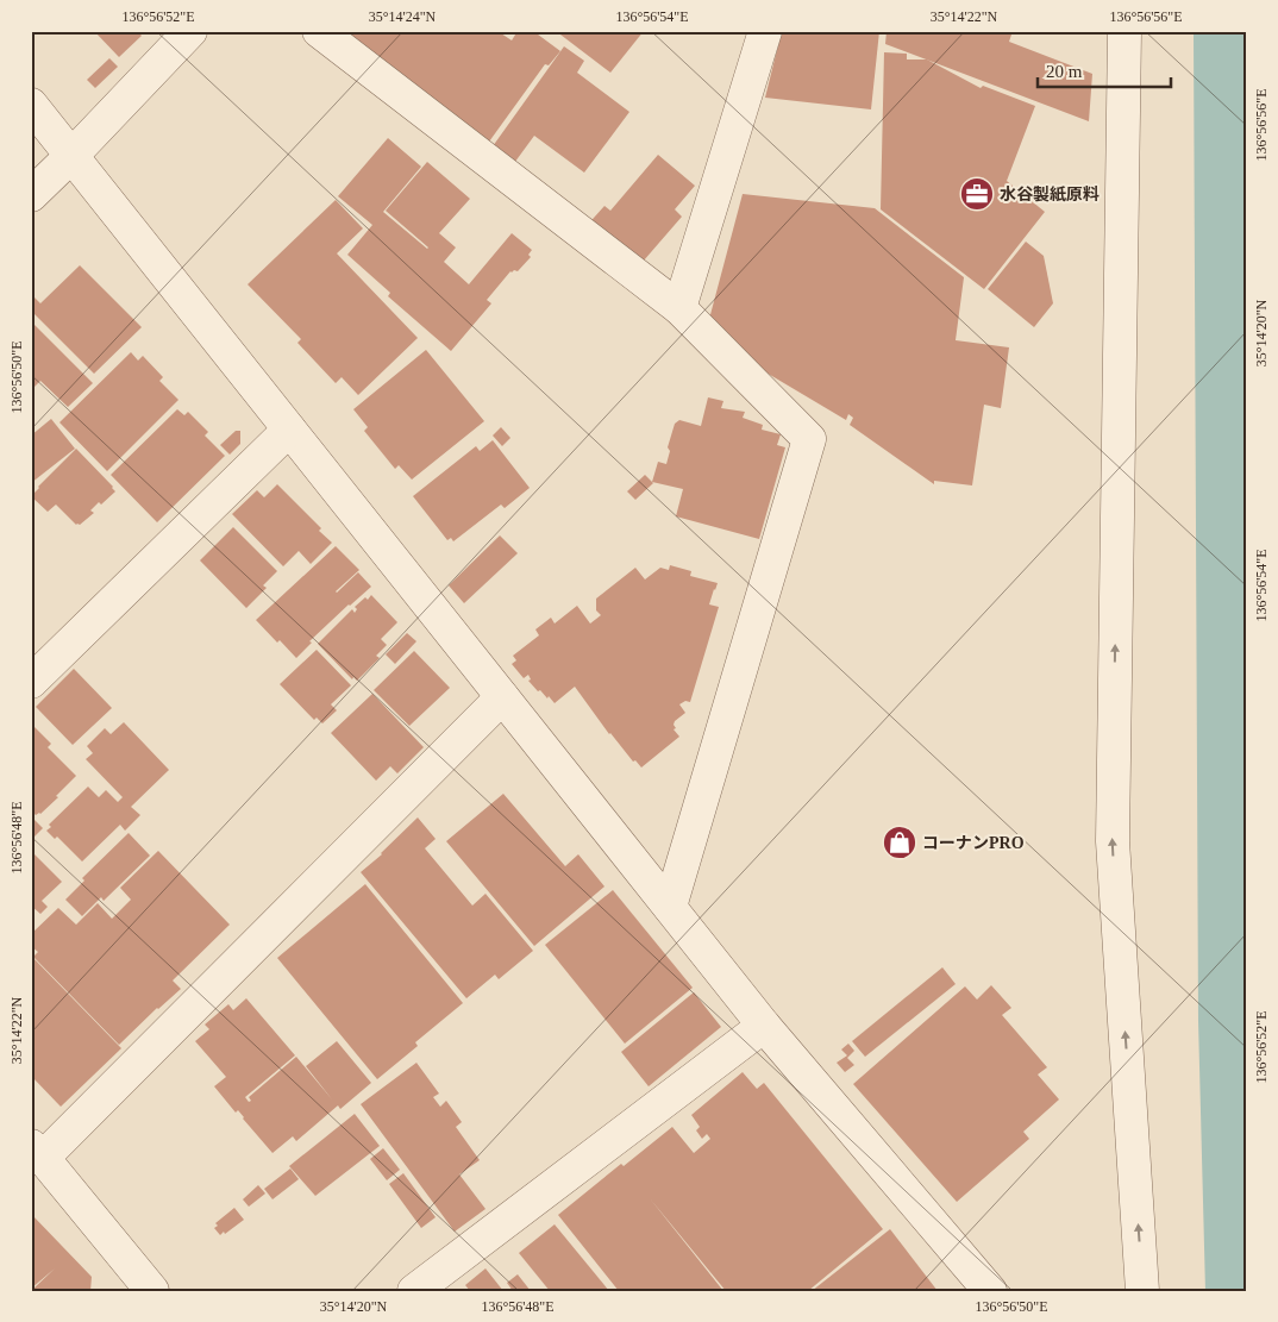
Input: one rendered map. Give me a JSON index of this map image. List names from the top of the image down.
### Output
{
  "places": {
    "office": ["水谷製紙原料"],
    "shop": ["コーナンPRO"]
  },
  "scale_bar": "20 m",
  "coordinates": [
    "136°56'52\"E",
    "35°14'24\"N",
    "136°56'54\"E",
    "35°14'22\"N",
    "136°56'56\"E",
    "35°14'20\"N",
    "136°56'50\"E",
    "136°56'48\"E"
  ]
}
